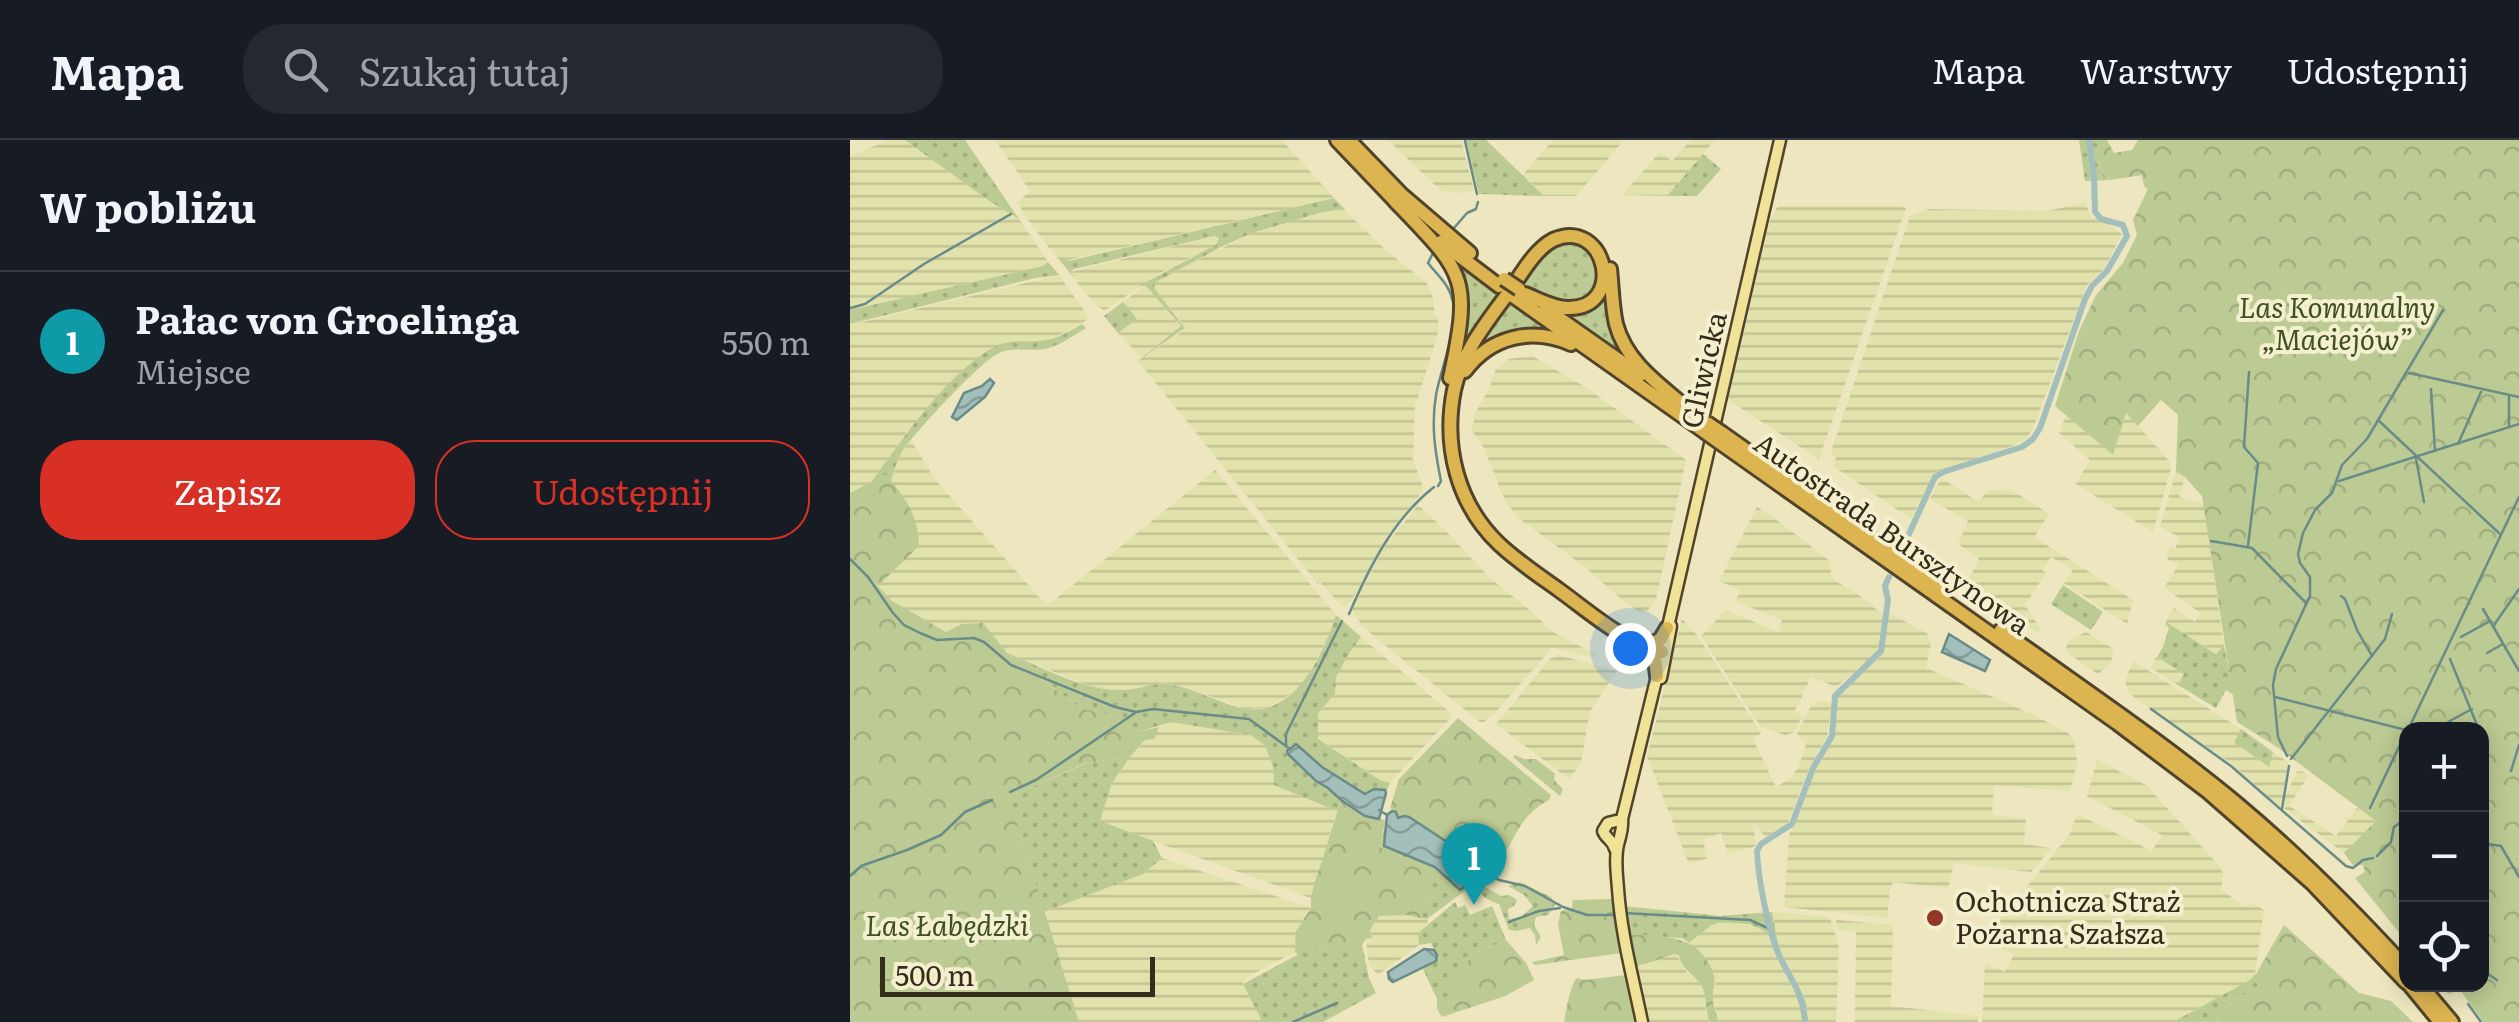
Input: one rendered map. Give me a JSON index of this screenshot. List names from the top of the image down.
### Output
{
  "streets": {
    "highway": ["Autostrada Bursztynowa"],
    "main road": ["Gliwicka"]
  },
  "parks": ["Las Komunalny „Maciejów”", "Las Łabędzki"],
  "places": ["Ochotnicza Straż Pożarna Szałsza"],
  "scale_bar": "500 m",
  "page": {
    "header": "Mapa",
    "search": "Szukaj tutaj",
    "nav": ["Mapa", "Warstwy", "Udostępnij"],
    "heading": "W pobliżu",
    "list": [
      {
        "mark": "1",
        "name": "Pałac von Groelinga",
        "note": "Miejsce",
        "value": "550 m"
      }
    ],
    "buttons": ["Zapisz", "Udostępnij"],
    "map_buttons": ["+", "−"],
    "pins": "1",
    "scale": "500 m"
  }
}
